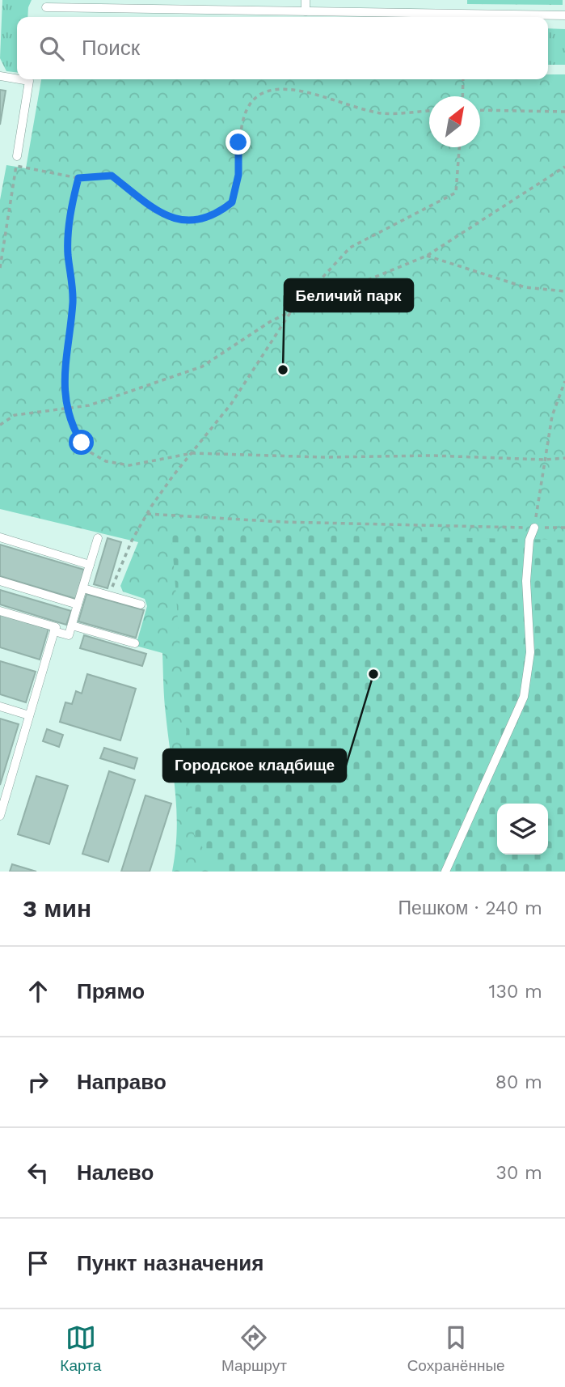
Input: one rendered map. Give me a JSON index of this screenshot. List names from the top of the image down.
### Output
{
  "places": ["Беличий парк", "Городское кладбище"],
  "north": "top right",
  "page": {
    "search": "Поиск",
    "heading": ["3 мин", "Пешком · 240 m"],
    "list": [
      ["Прямо", "130 m"],
      ["Направо", "80 m"],
      ["Налево", "30 m"],
      "Пункт назначения"
    ],
    "nav": ["Карта", "Маршрут", "Сохранённые"]
  }
}
